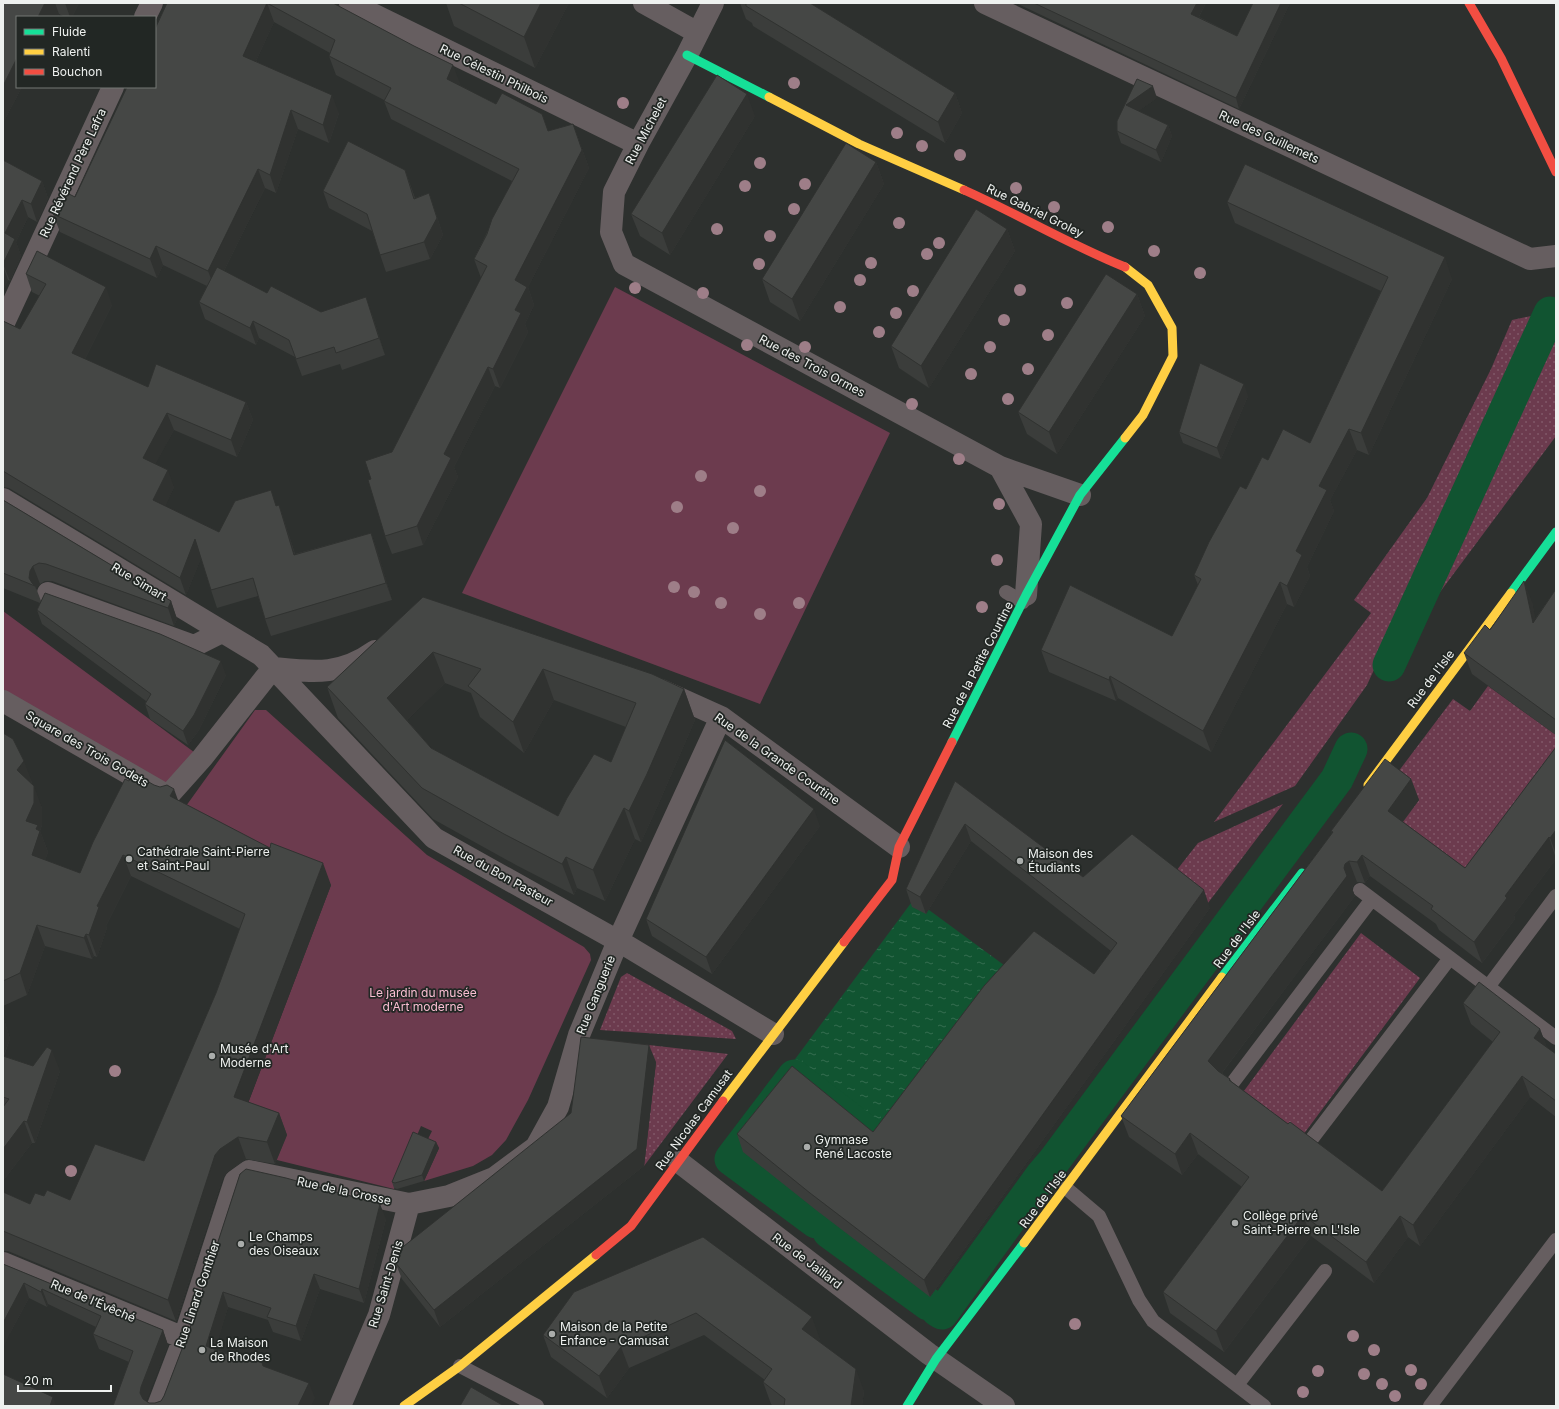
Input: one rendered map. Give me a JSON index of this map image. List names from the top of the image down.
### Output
{
  "streets": {
    "street": [
      "Rue Célestin Philbois",
      "Rue Michelet",
      "Rue des Guillemets",
      "Rue Révérend Père Lafra",
      "Rue Gabriel Groley",
      "Rue des Trois Ormes",
      "Rue Simart",
      "Rue de la Petite Courtine",
      "Rue de l'Isle",
      "Square des Trois Godets",
      "Rue de la Grande Courtine",
      "Rue du Bon Pasteur",
      "Rue Ganguerie",
      "Rue Nicolas Camusat",
      "Rue de la Crosse",
      "Rue de Jaillard",
      "Rue Saint-Denis",
      "Rue Linard Gonthier",
      "Rue de l’Évêché"
    ]
  },
  "crossings": [
    ["Rue Célestin Philbois", "Rue Michelet"],
    ["Rue Michelet", "Rue Gabriel Groley"],
    ["Rue Michelet", "Rue des Trois Ormes"],
    ["Rue Gabriel Groley", "Rue des Trois Ormes"],
    ["Rue Gabriel Groley", "Rue de la Petite Courtine"],
    ["Rue des Trois Ormes", "Rue de la Petite Courtine"],
    ["Rue Simart", "Square des Trois Godets"],
    ["Rue Simart", "Rue du Bon Pasteur"],
    ["Rue de la Petite Courtine", "Rue de la Grande Courtine"],
    ["Rue de la Petite Courtine", "Rue Nicolas Camusat"],
    ["Rue de l'Isle", "Rue de Jaillard"],
    ["Square des Trois Godets", "Rue du Bon Pasteur"],
    ["Rue de la Grande Courtine", "Rue Ganguerie"],
    ["Rue de la Grande Courtine", "Rue Nicolas Camusat"],
    ["Rue du Bon Pasteur", "Rue Ganguerie"],
    ["Rue du Bon Pasteur", "Rue Nicolas Camusat"],
    ["Rue Ganguerie", "Rue de la Crosse"],
    ["Rue Ganguerie", "Rue Saint-Denis"],
    ["Rue Nicolas Camusat", "Rue de Jaillard"],
    ["Rue de la Crosse", "Rue Saint-Denis"],
    ["Rue de la Crosse", "Rue Linard Gonthier"],
    ["Rue Linard Gonthier", "Rue de l’Évêché"]
  ],
  "parks": ["Le jardin du musée d'Art moderne"],
  "places": [
    "Cathédrale Saint-Pierre et Saint-Paul",
    "Maison des Étudiants",
    "Musée d'Art Moderne",
    "Gymnase René Lacoste",
    "Collège privé Saint-Pierre en L'Isle",
    "Le Champs des Oiseaux",
    "Maison de la Petite Enfance - Camusat",
    "La Maison de Rhodes"
  ],
  "legend": ["Fluide", "Ralenti", "Bouchon"],
  "scale_bar": "20 m"
}
